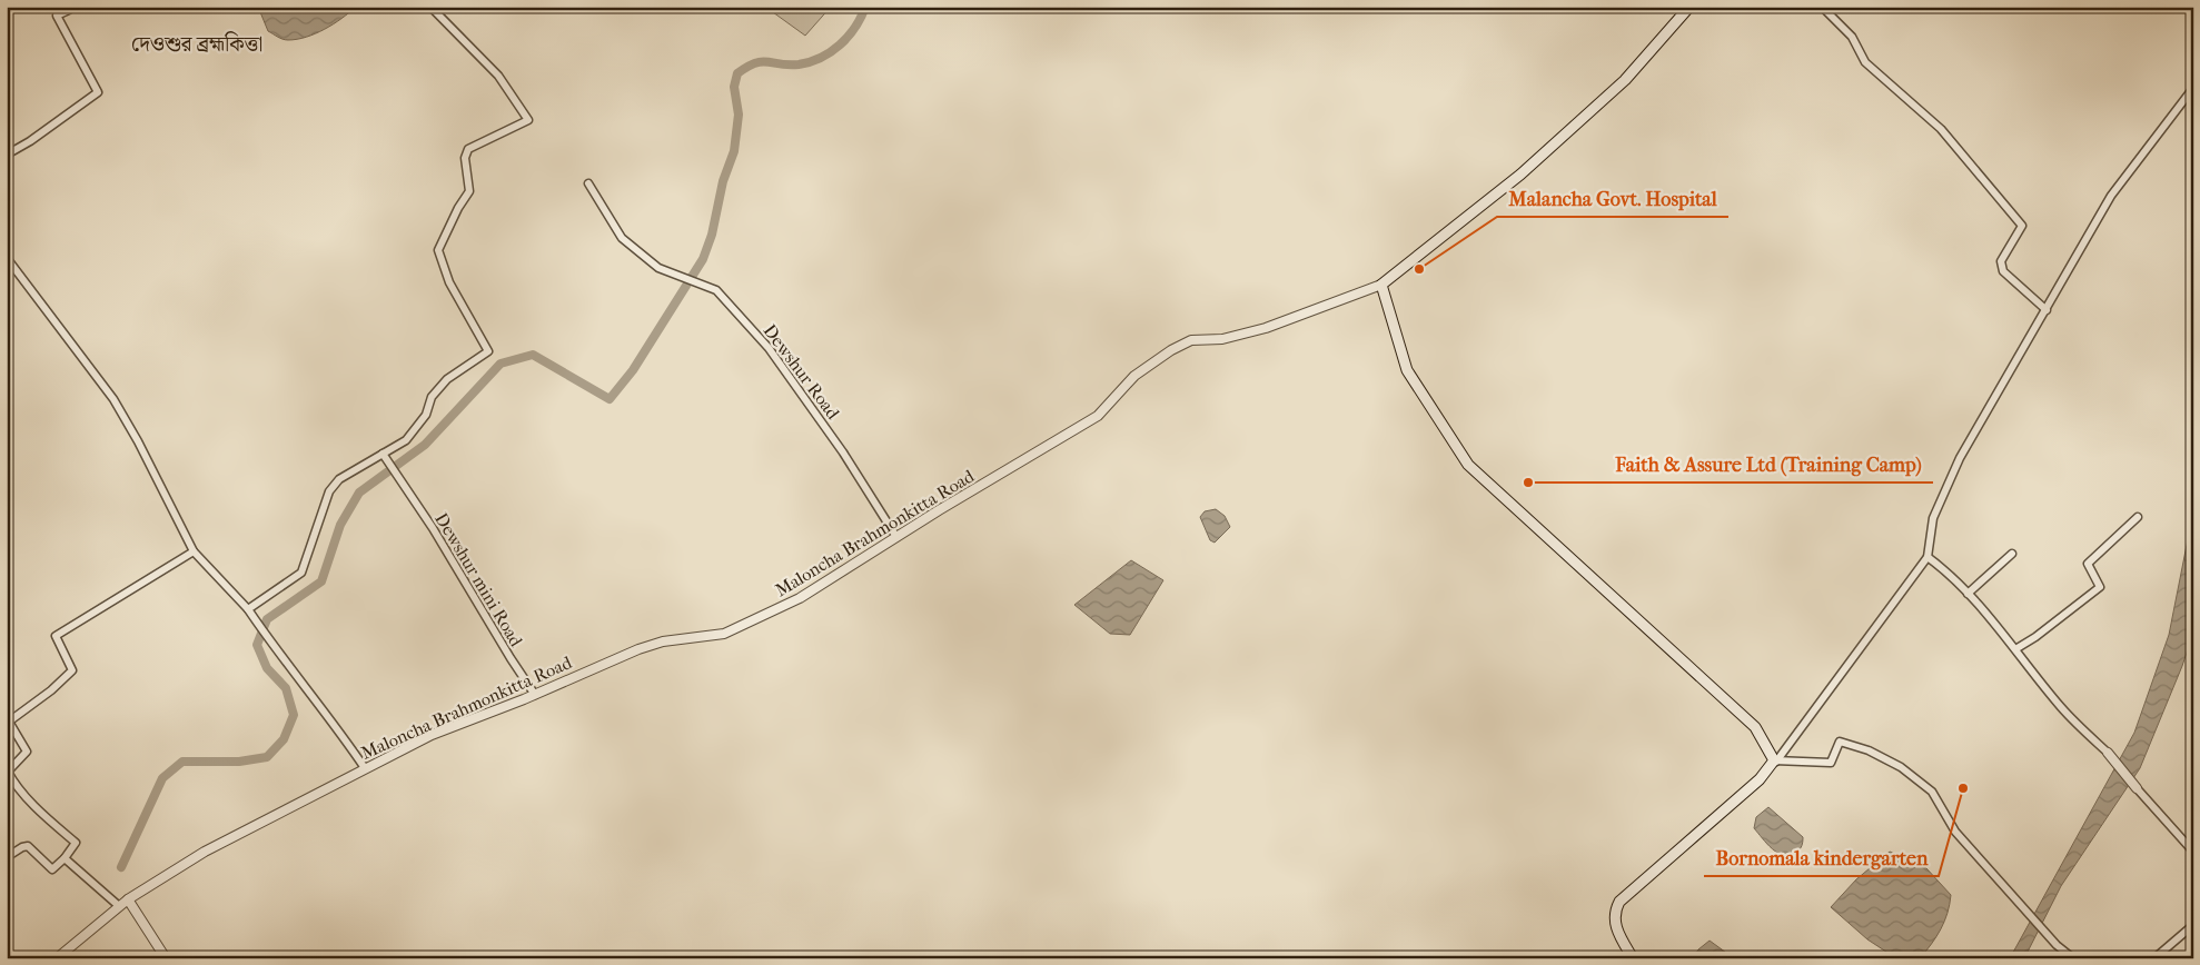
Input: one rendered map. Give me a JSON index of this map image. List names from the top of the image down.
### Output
{
  "streets": {
    "street": ["Dewshur Road", "Maloncha Brahmonkitta Road", "Dewshur mini Road"]
  },
  "crossings": [
    ["Dewshur Road", "Maloncha Brahmonkitta Road"],
    ["Maloncha Brahmonkitta Road", "Dewshur mini Road"]
  ],
  "districts": ["দেওশুর ব্রহ্মকিত্তা"],
  "places": ["Malancha Govt. Hospital", "Faith & Assure Ltd (Training Camp)", "Bornomala kindergarten"]
}
